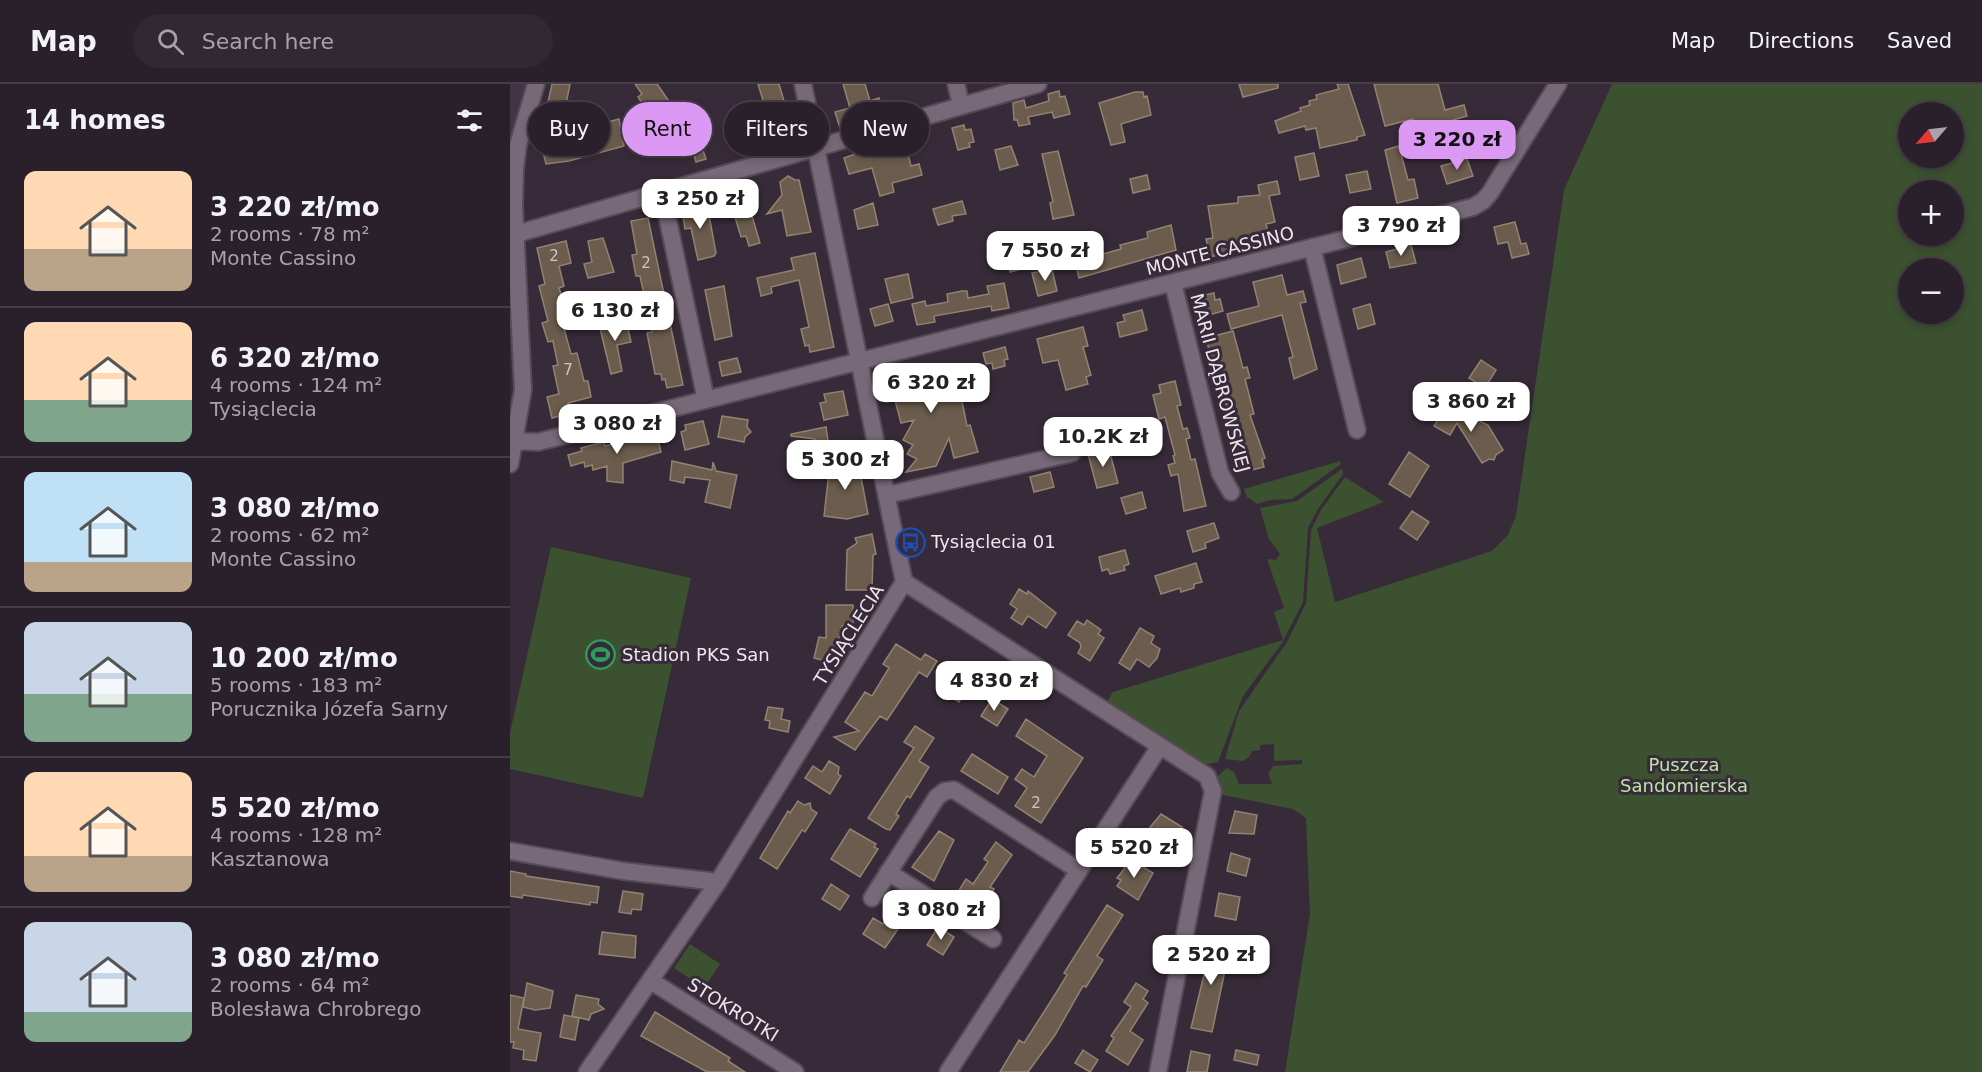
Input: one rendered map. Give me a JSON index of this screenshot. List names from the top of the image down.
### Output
{
  "streets": {
    "street": [
      "MONTE CASSINO",
      "MARII DĄBROWSKIEJ",
      "TYSIĄCLECIA",
      "STOKROTKI"
    ]
  },
  "crossings": [
    ["MONTE CASSINO", "MARII DĄBROWSKIEJ"],
    ["MONTE CASSINO", "TYSIĄCLECIA"],
    ["TYSIĄCLECIA", "STOKROTKI"]
  ],
  "parks": ["Puszcza Sandomierska"],
  "places": {
    "bus stop": ["Tysiąclecia 01"],
    "sports": ["Stadion PKS San"]
  },
  "house_numbers": [
    "2",
    "2",
    "7",
    "2"
  ],
  "north": "bottom left",
  "page": {
    "header": "Map",
    "search": "Search here",
    "nav": ["Map", "Directions", "Saved"],
    "heading": "14 homes",
    "map_buttons": ["+", "−"],
    "chip": [
      "Buy",
      "Rent",
      "Filters",
      "New"
    ],
    "price": [
      "3 220 zł",
      "3 250 zł",
      "3 790 zł",
      "7 550 zł",
      "6 130 zł",
      "6 320 zł",
      "3 860 zł",
      "3 080 zł",
      "10.2K zł",
      "5 300 zł",
      "4 830 zł",
      "5 520 zł",
      "3 080 zł",
      "2 520 zł"
    ],
    "list": [
      {
        "name": "3 220 zł/mo",
        "note": "2 rooms · 78 m² · Monte Cassino"
      },
      {
        "name": "6 320 zł/mo",
        "note": "4 rooms · 124 m² · Tysiąclecia"
      },
      {
        "name": "3 080 zł/mo",
        "note": "2 rooms · 62 m² · Monte Cassino"
      },
      {
        "name": "10 200 zł/mo",
        "note": "5 rooms · 183 m² · Porucznika Józefa Sarny"
      },
      {
        "name": "5 520 zł/mo",
        "note": "4 rooms · 128 m² · Kasztanowa"
      },
      {
        "name": "3 080 zł/mo",
        "note": "2 rooms · 64 m² · Bolesława Chrobrego"
      }
    ]
  }
}
